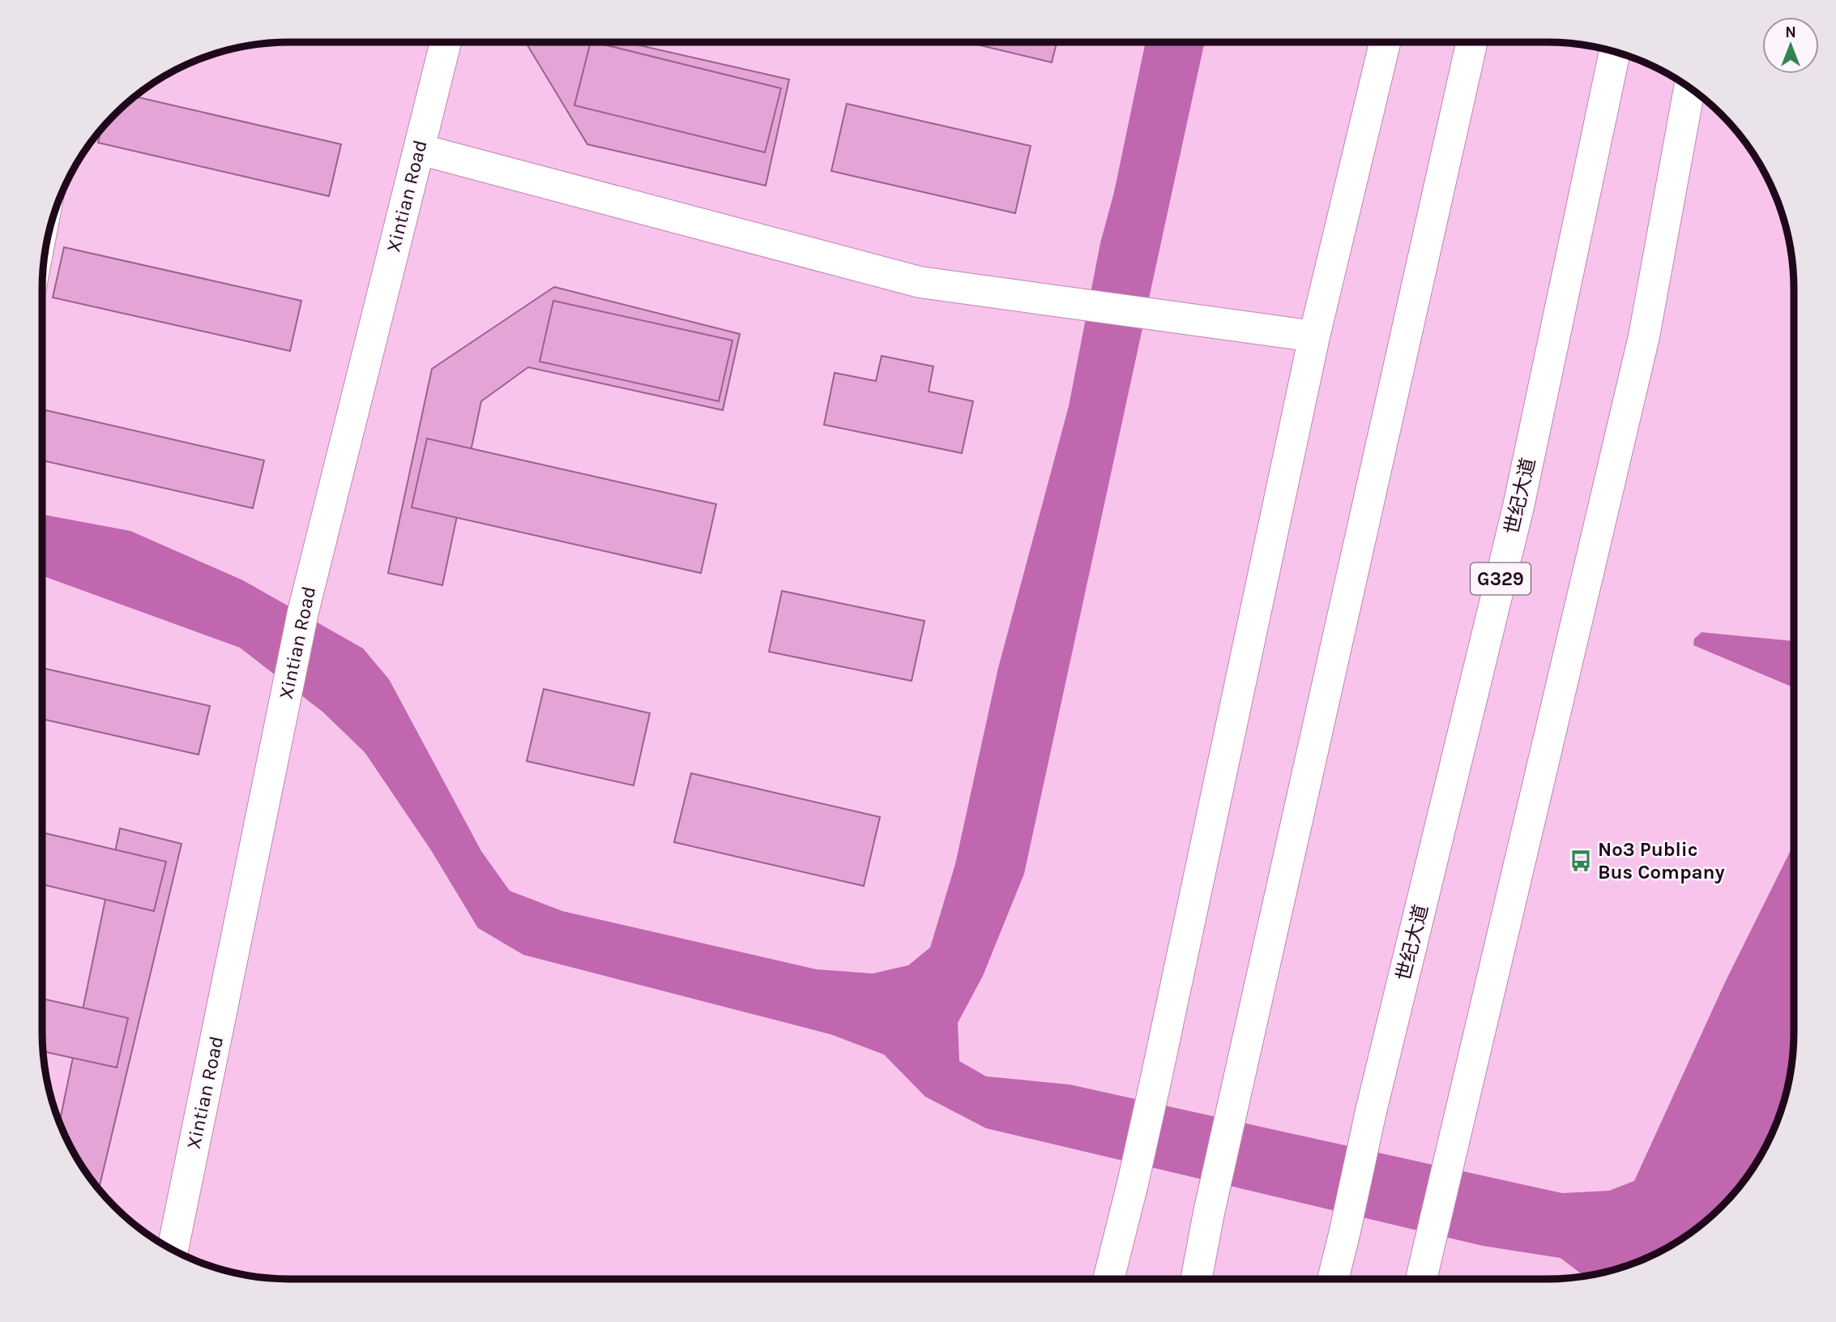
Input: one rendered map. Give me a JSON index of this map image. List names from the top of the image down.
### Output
{
  "streets": {
    "main road": ["Xintian Road", "世纪大道", "G329"]
  },
  "places": {
    "bus stop": ["No3 Public Bus Company"]
  },
  "north": "top"
}
